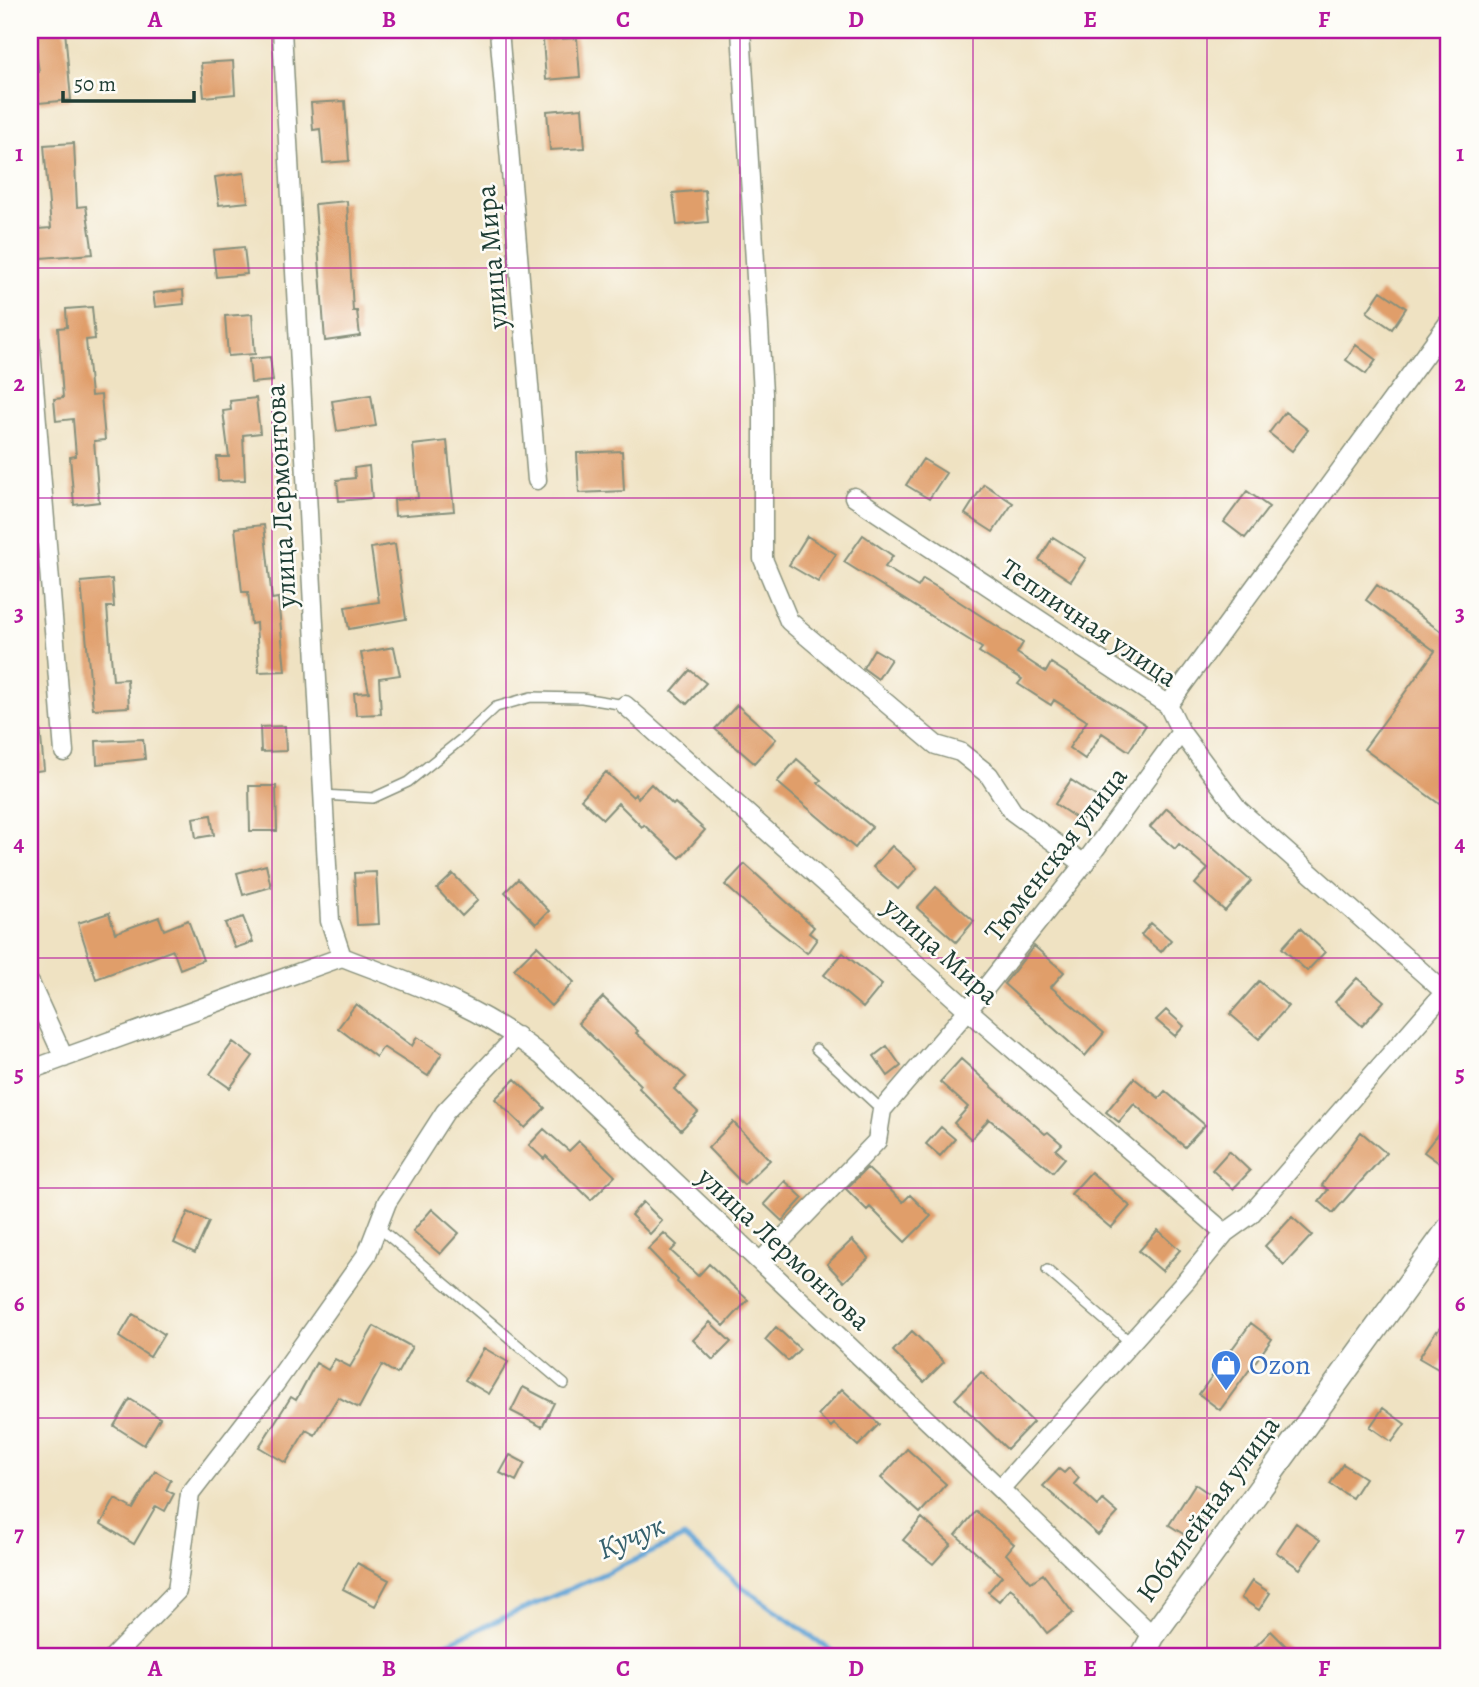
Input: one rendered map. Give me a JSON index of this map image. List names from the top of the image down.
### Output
{
  "streets": {
    "street": [
      "улица Мира",
      "улица Лермонтова",
      "Тепличная улица",
      "Тюменская улица",
      "Юбилейная улица"
    ]
  },
  "crossings": [
    ["улица Мира", "Тюменская улица"],
    ["улица Лермонтова", "Тюменская улица"],
    ["улица Лермонтова", "Юбилейная улица"],
    ["Тепличная улица", "Тюменская улица"]
  ],
  "water": ["Кучук"],
  "places": {
    "shop": ["Ozon"]
  },
  "scale_bar": "50 m",
  "grid": {
    "columns": [
      "A",
      "B",
      "C",
      "D",
      "E",
      "F"
    ],
    "rows": [
      "1",
      "2",
      "3",
      "4",
      "5",
      "6",
      "7"
    ]
  }
}
